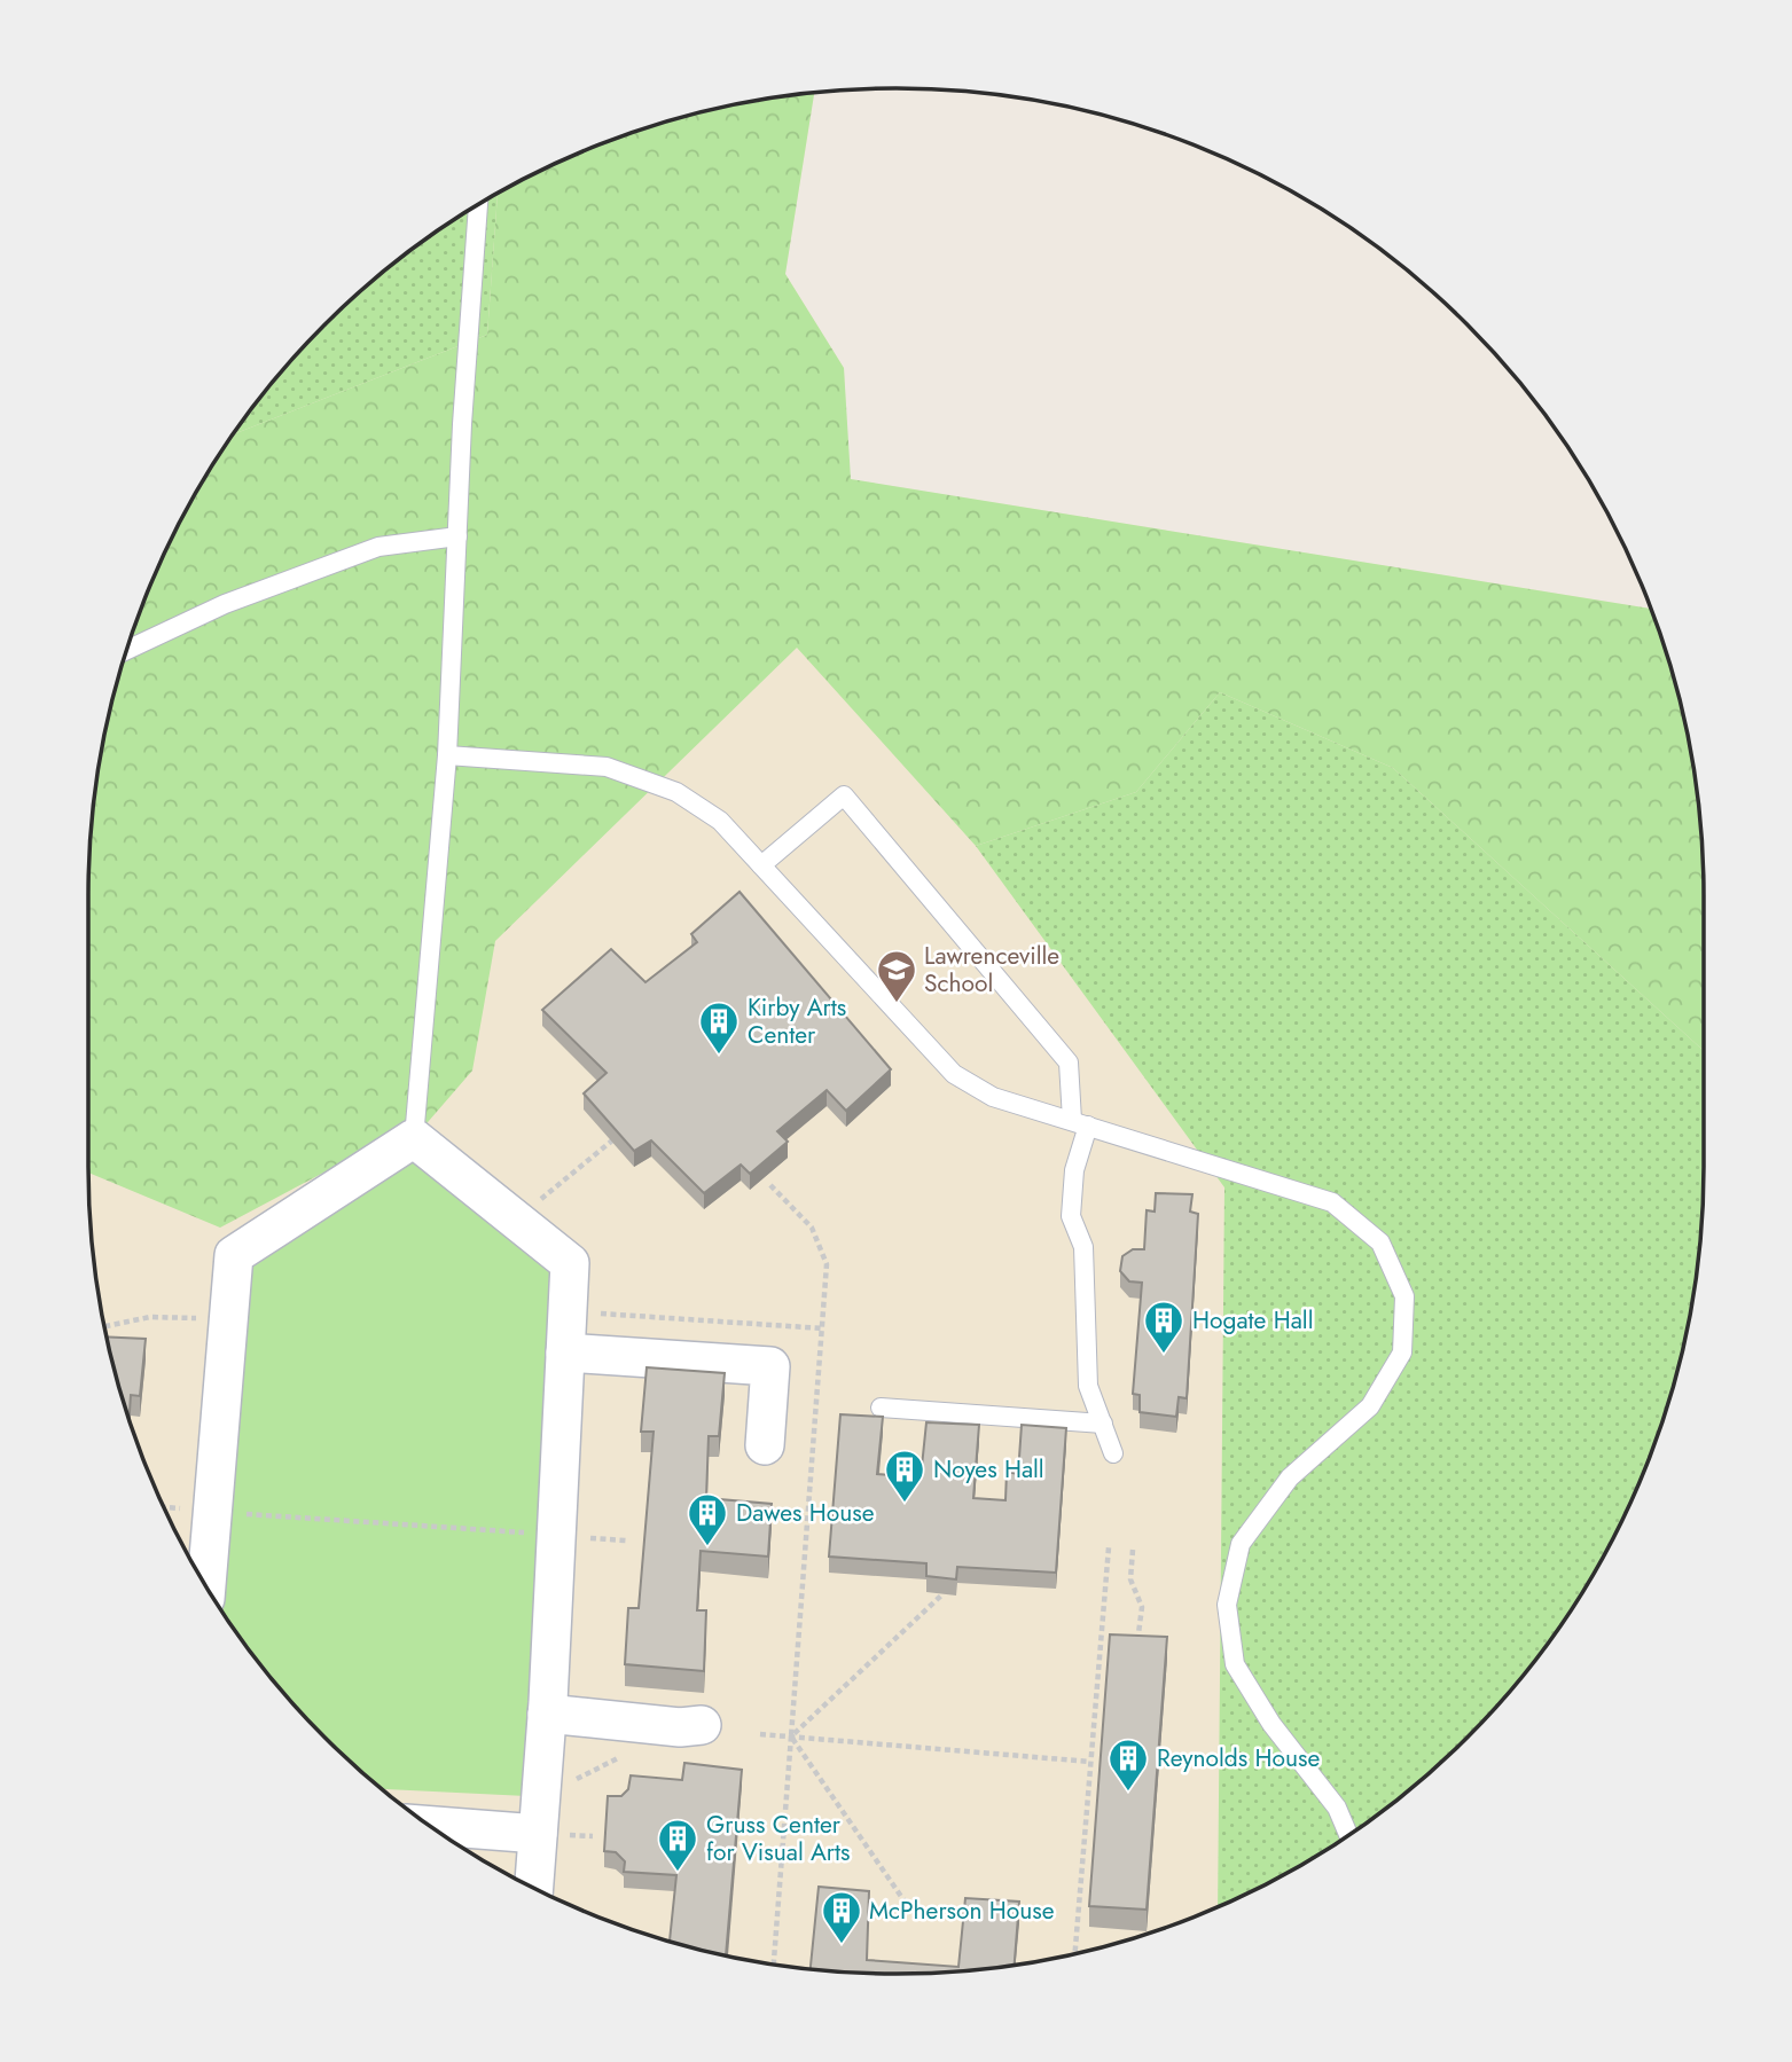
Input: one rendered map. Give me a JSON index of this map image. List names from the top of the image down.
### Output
{
  "places": {
    "school or university": ["Lawrenceville School"],
    "building": [
      "Kirby Arts Center",
      "Hogate Hall",
      "Noyes Hall",
      "Dawes House",
      "Reynolds House",
      "Gruss Center for Visual Arts",
      "McPherson House"
    ]
  }
}
